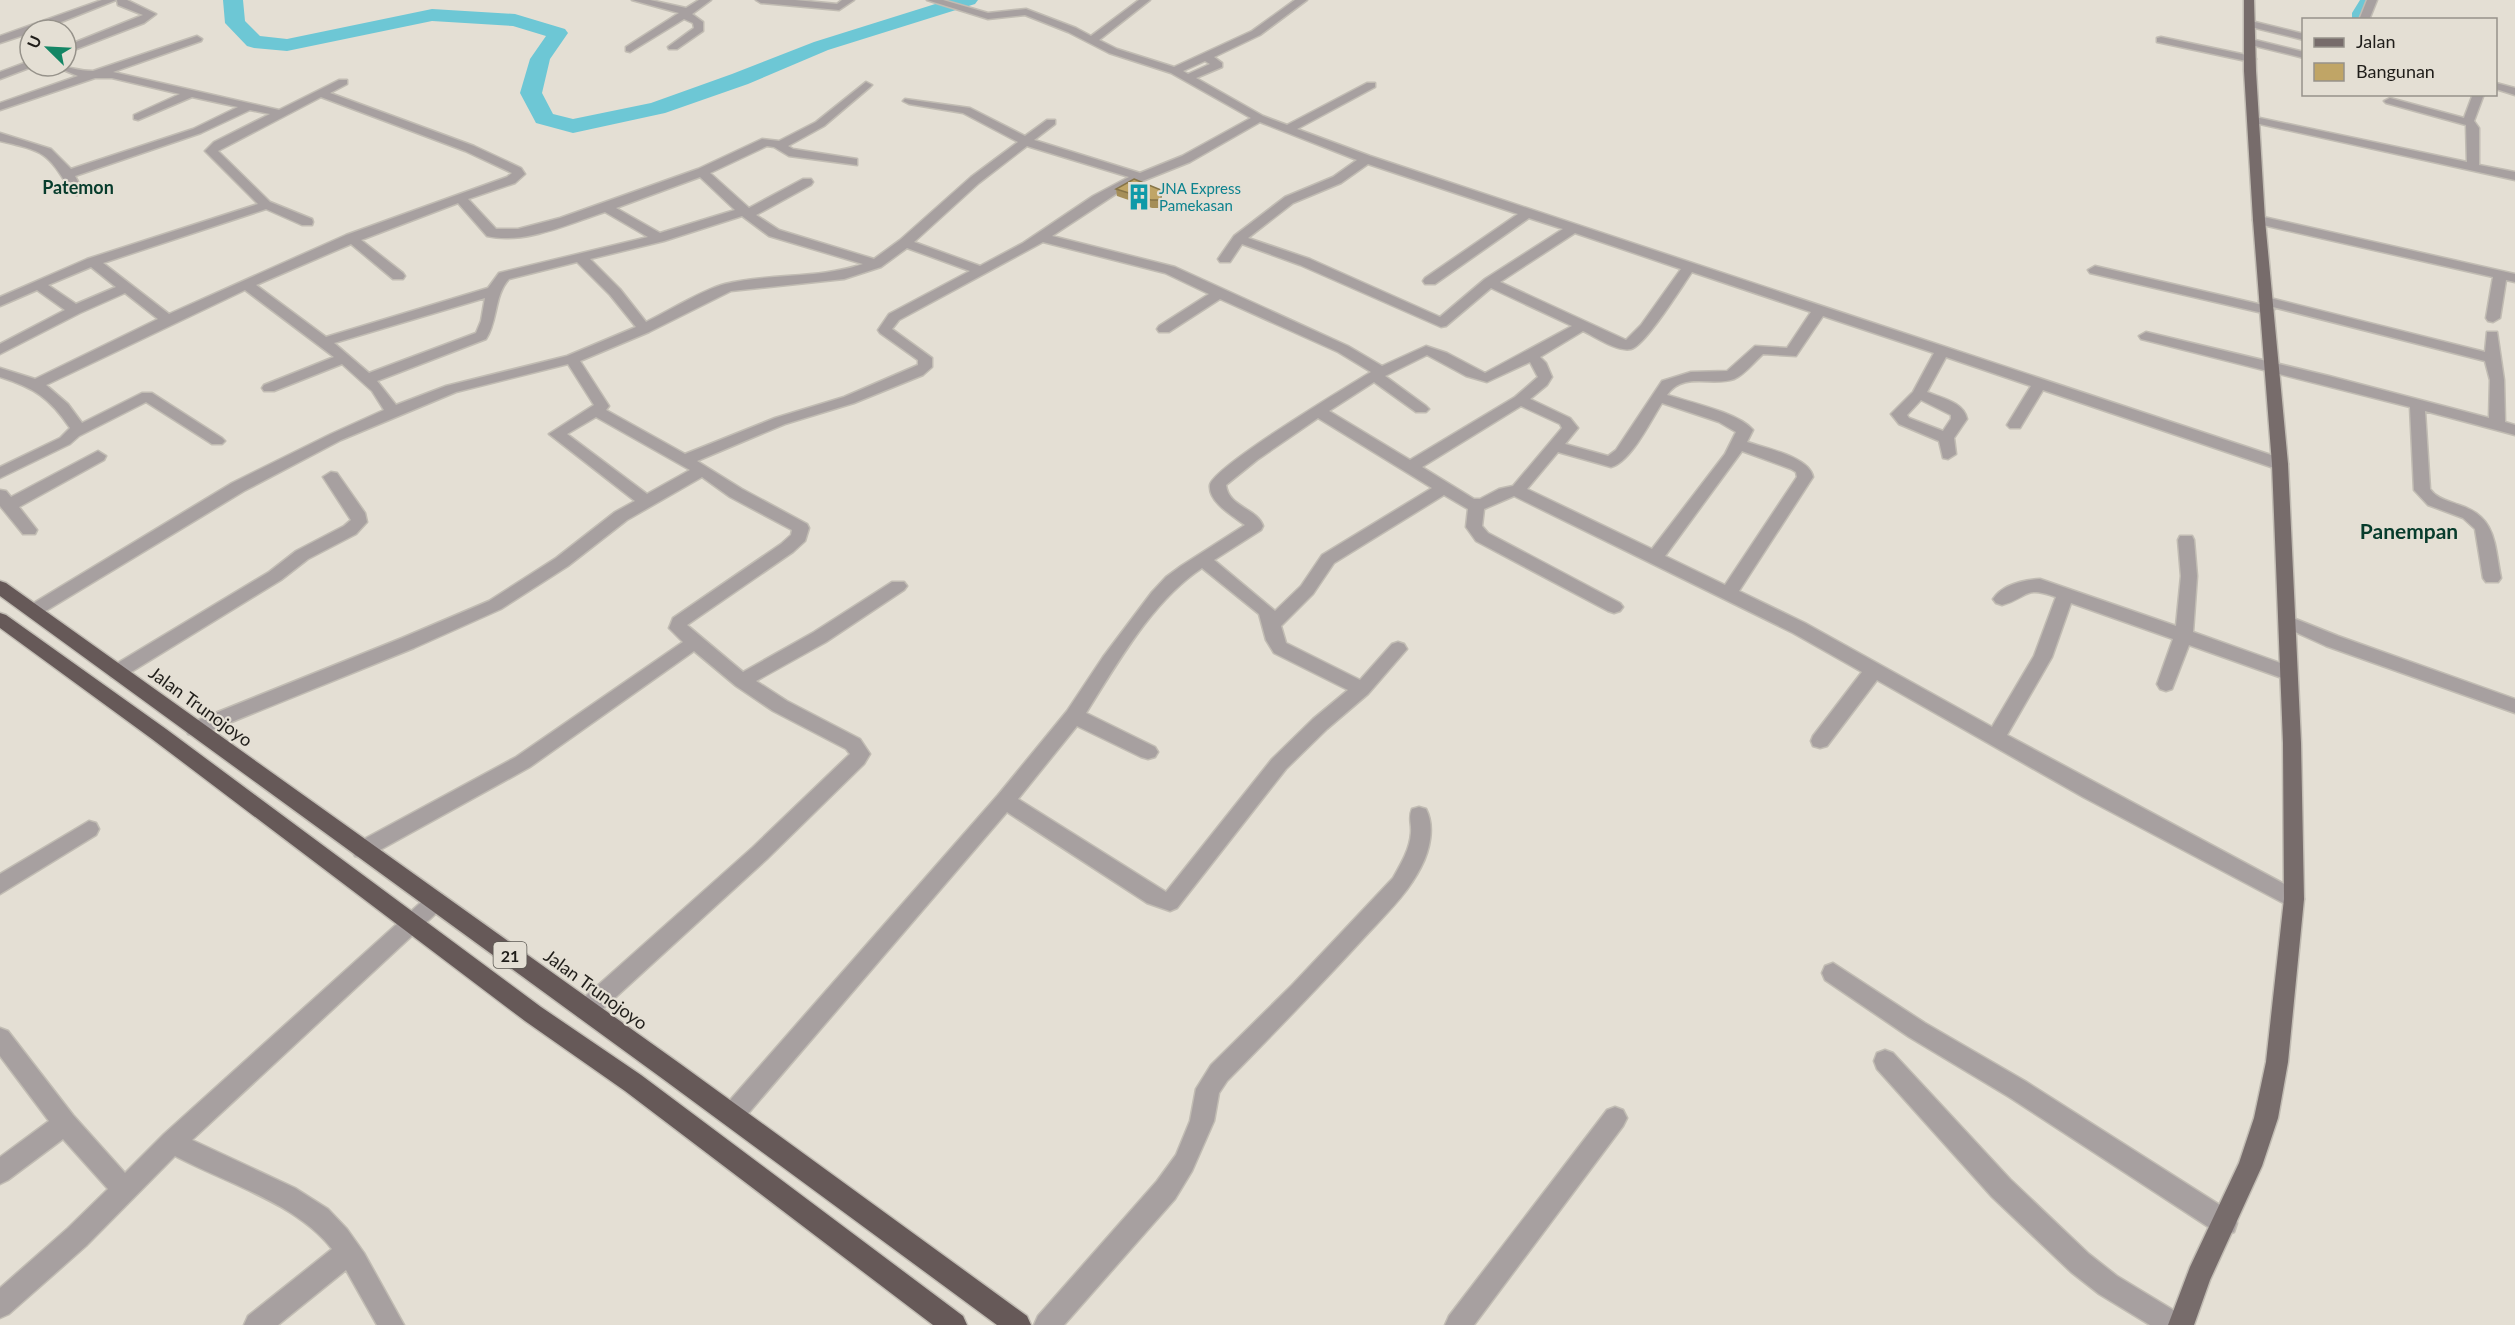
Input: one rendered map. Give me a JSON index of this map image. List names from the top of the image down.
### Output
{
  "streets": {
    "highway": ["Jalan Trunojoyo", "21"]
  },
  "districts": ["Patemon", "Panempan"],
  "places": {
    "building": ["JNA Express Pamekasan"]
  },
  "legend": ["Jalan", "Bangunan"],
  "north": "top left"
}
